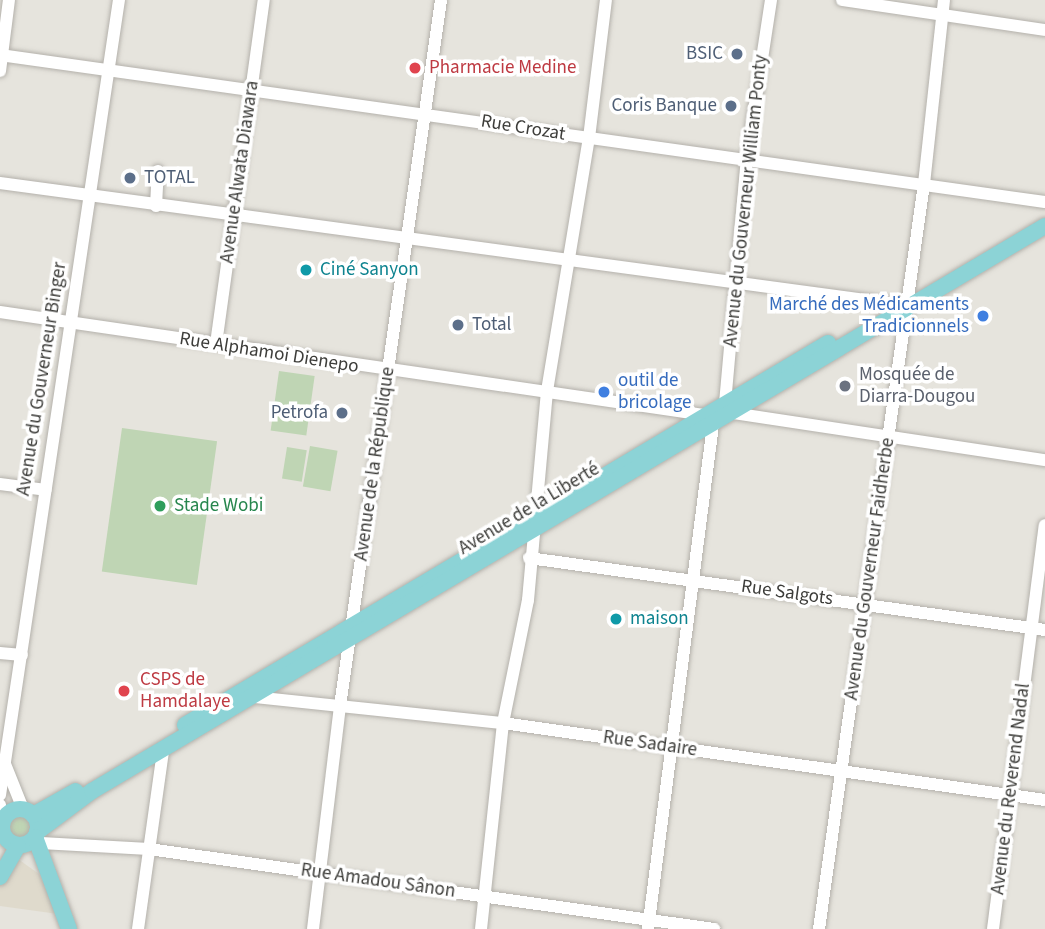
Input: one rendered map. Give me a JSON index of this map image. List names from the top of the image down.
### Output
{
  "streets": {
    "main road": ["Avenue de la Liberté"],
    "street": [
      "Rue Crozat",
      "Avenue Alwata Diawara",
      "Avenue du Gouverneur William Ponty",
      "Rue Alphamoi Dienepo",
      "Avenue du Gouverneur Binger",
      "Avenue de la République",
      "Avenue du Gouverneur Faidherbe",
      "Rue Salgots",
      "Rue Sadaire",
      "Avenue du Reverend Nadal",
      "Rue Amadou Sânon"
    ]
  },
  "crossings": [
    ["Rue Crozat", "Avenue Alwata Diawara"],
    ["Rue Crozat", "Avenue du Gouverneur William Ponty"],
    ["Rue Crozat", "Avenue du Gouverneur Binger"],
    ["Rue Crozat", "Avenue de la République"],
    ["Rue Crozat", "Avenue du Gouverneur Faidherbe"],
    ["Avenue Alwata Diawara", "Rue Alphamoi Dienepo"],
    ["Avenue du Gouverneur William Ponty", "Avenue de la Liberté"],
    ["Rue Alphamoi Dienepo", "Avenue du Gouverneur Binger"],
    ["Rue Alphamoi Dienepo", "Avenue de la République"],
    ["Rue Alphamoi Dienepo", "Avenue de la Liberté"],
    ["Avenue de la République", "Avenue de la Liberté"],
    ["Avenue de la République", "Rue Sadaire"],
    ["Avenue de la République", "Rue Amadou Sânon"],
    ["Avenue de la Liberté", "Avenue du Gouverneur Faidherbe"],
    ["Avenue de la Liberté", "Rue Sadaire"],
    ["Avenue de la Liberté", "Rue Amadou Sânon"],
    ["Avenue du Gouverneur Faidherbe", "Rue Salgots"],
    ["Avenue du Gouverneur Faidherbe", "Rue Sadaire"],
    ["Rue Salgots", "Avenue du Reverend Nadal"],
    ["Rue Sadaire", "Avenue du Reverend Nadal"]
  ],
  "places": [
    "BSIC",
    "Pharmacie Medine",
    "Coris Banque",
    "TOTAL",
    "Ciné Sanyon",
    "Marché des Médicaments Tradicionnels",
    "Total",
    "Mosquée de Diarra-Dougou",
    "outil de bricolage",
    "Petrofa",
    "Stade Wobi",
    "maison",
    "CSPS de Hamdalaye"
  ]
}
